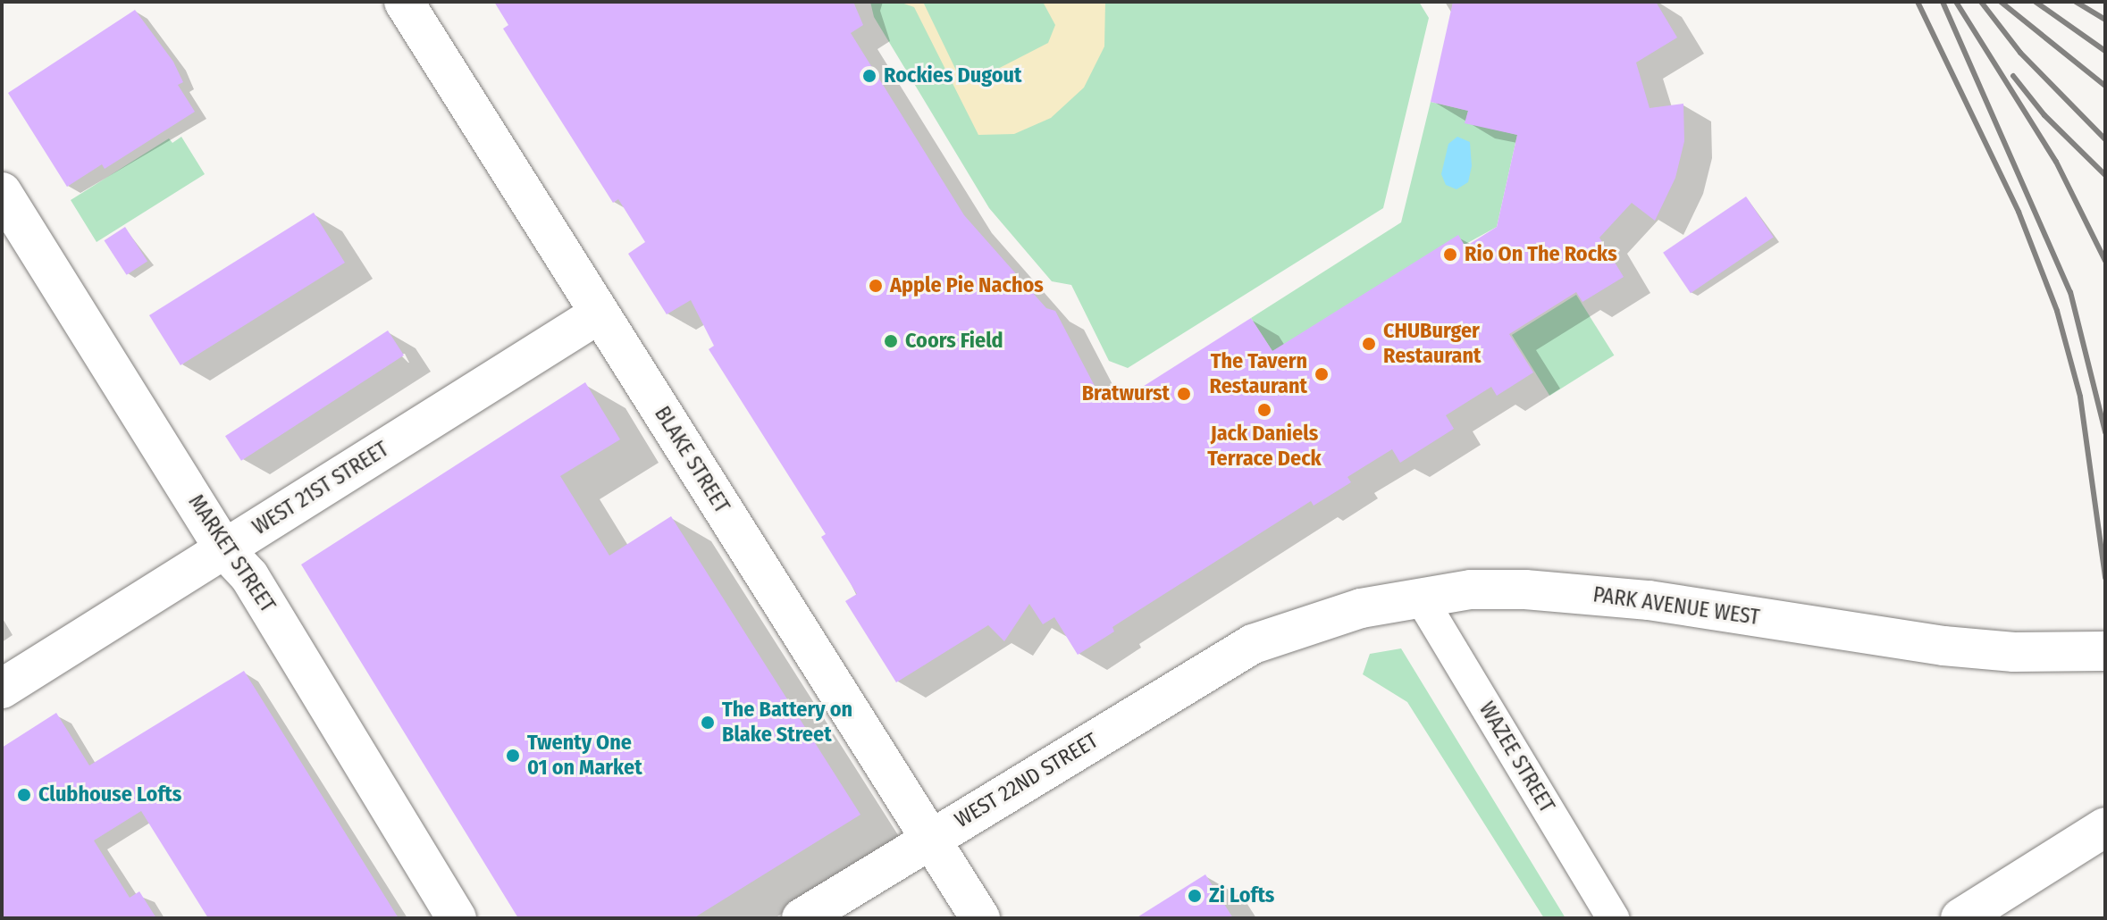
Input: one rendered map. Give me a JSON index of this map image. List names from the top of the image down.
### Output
{
  "streets": {
    "main road": [
      "BLAKE STREET",
      "WEST 21ST STREET",
      "MARKET STREET",
      "PARK AVENUE WEST",
      "WEST 22ND STREET"
    ],
    "street": ["WAZEE STREET"]
  },
  "crossings": [
    ["BLAKE STREET", "WEST 21ST STREET"],
    ["BLAKE STREET", "WEST 22ND STREET"],
    ["WEST 21ST STREET", "MARKET STREET"],
    ["PARK AVENUE WEST", "WAZEE STREET"],
    ["PARK AVENUE WEST", "WEST 22ND STREET"]
  ],
  "places": [
    "Rockies Dugout",
    "Rio On The Rocks",
    "Apple Pie Nachos",
    "Coors Field",
    "CHUBurger Restaurant",
    "The Tavern Restaurant",
    "Bratwurst",
    "Jack Daniels Terrace Deck",
    "The Battery on Blake Street",
    "Twenty One 01 on Market",
    "Clubhouse Lofts",
    "Zi Lofts"
  ]
}
